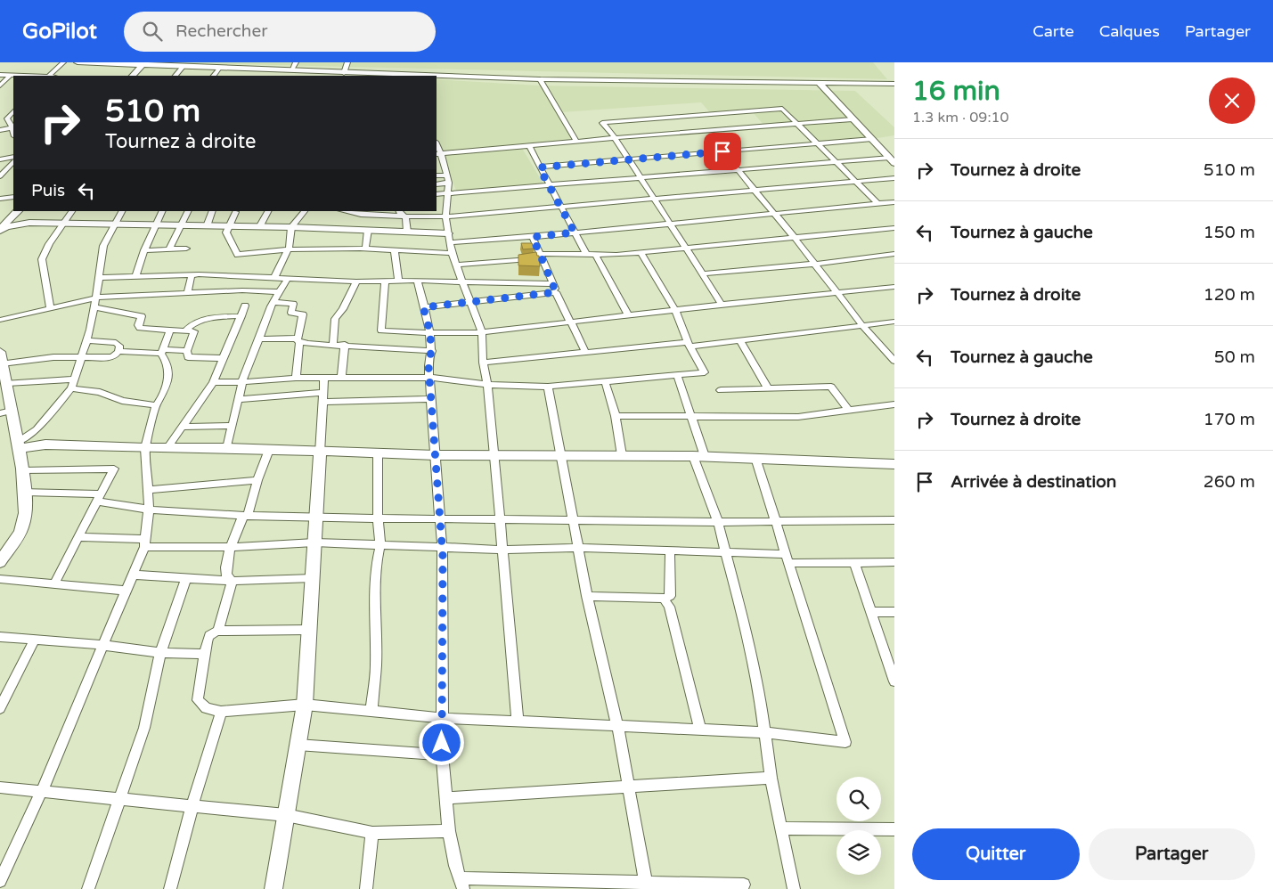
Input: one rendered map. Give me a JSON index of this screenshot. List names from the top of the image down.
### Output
{
  "page": {
    "header": "GoPilot",
    "search": "Rechercher",
    "nav": ["Carte", "Calques", "Partager"],
    "heading": ["16 min", "1.3 km · 09:10"],
    "turn": ["510 m", "Tournez à droite"],
    "list": [
      {
        "name": "Tournez à droite",
        "value": "510 m"
      },
      {
        "name": "Tournez à gauche",
        "value": "150 m"
      },
      {
        "name": "Tournez à droite",
        "value": "120 m"
      },
      {
        "name": "Tournez à gauche",
        "value": "50 m"
      },
      {
        "name": "Tournez à droite",
        "value": "170 m"
      },
      {
        "name": "Arrivée à destination",
        "value": "260 m"
      }
    ],
    "then": "Puis",
    "buttons": ["Quitter", "Partager"]
  }
}
